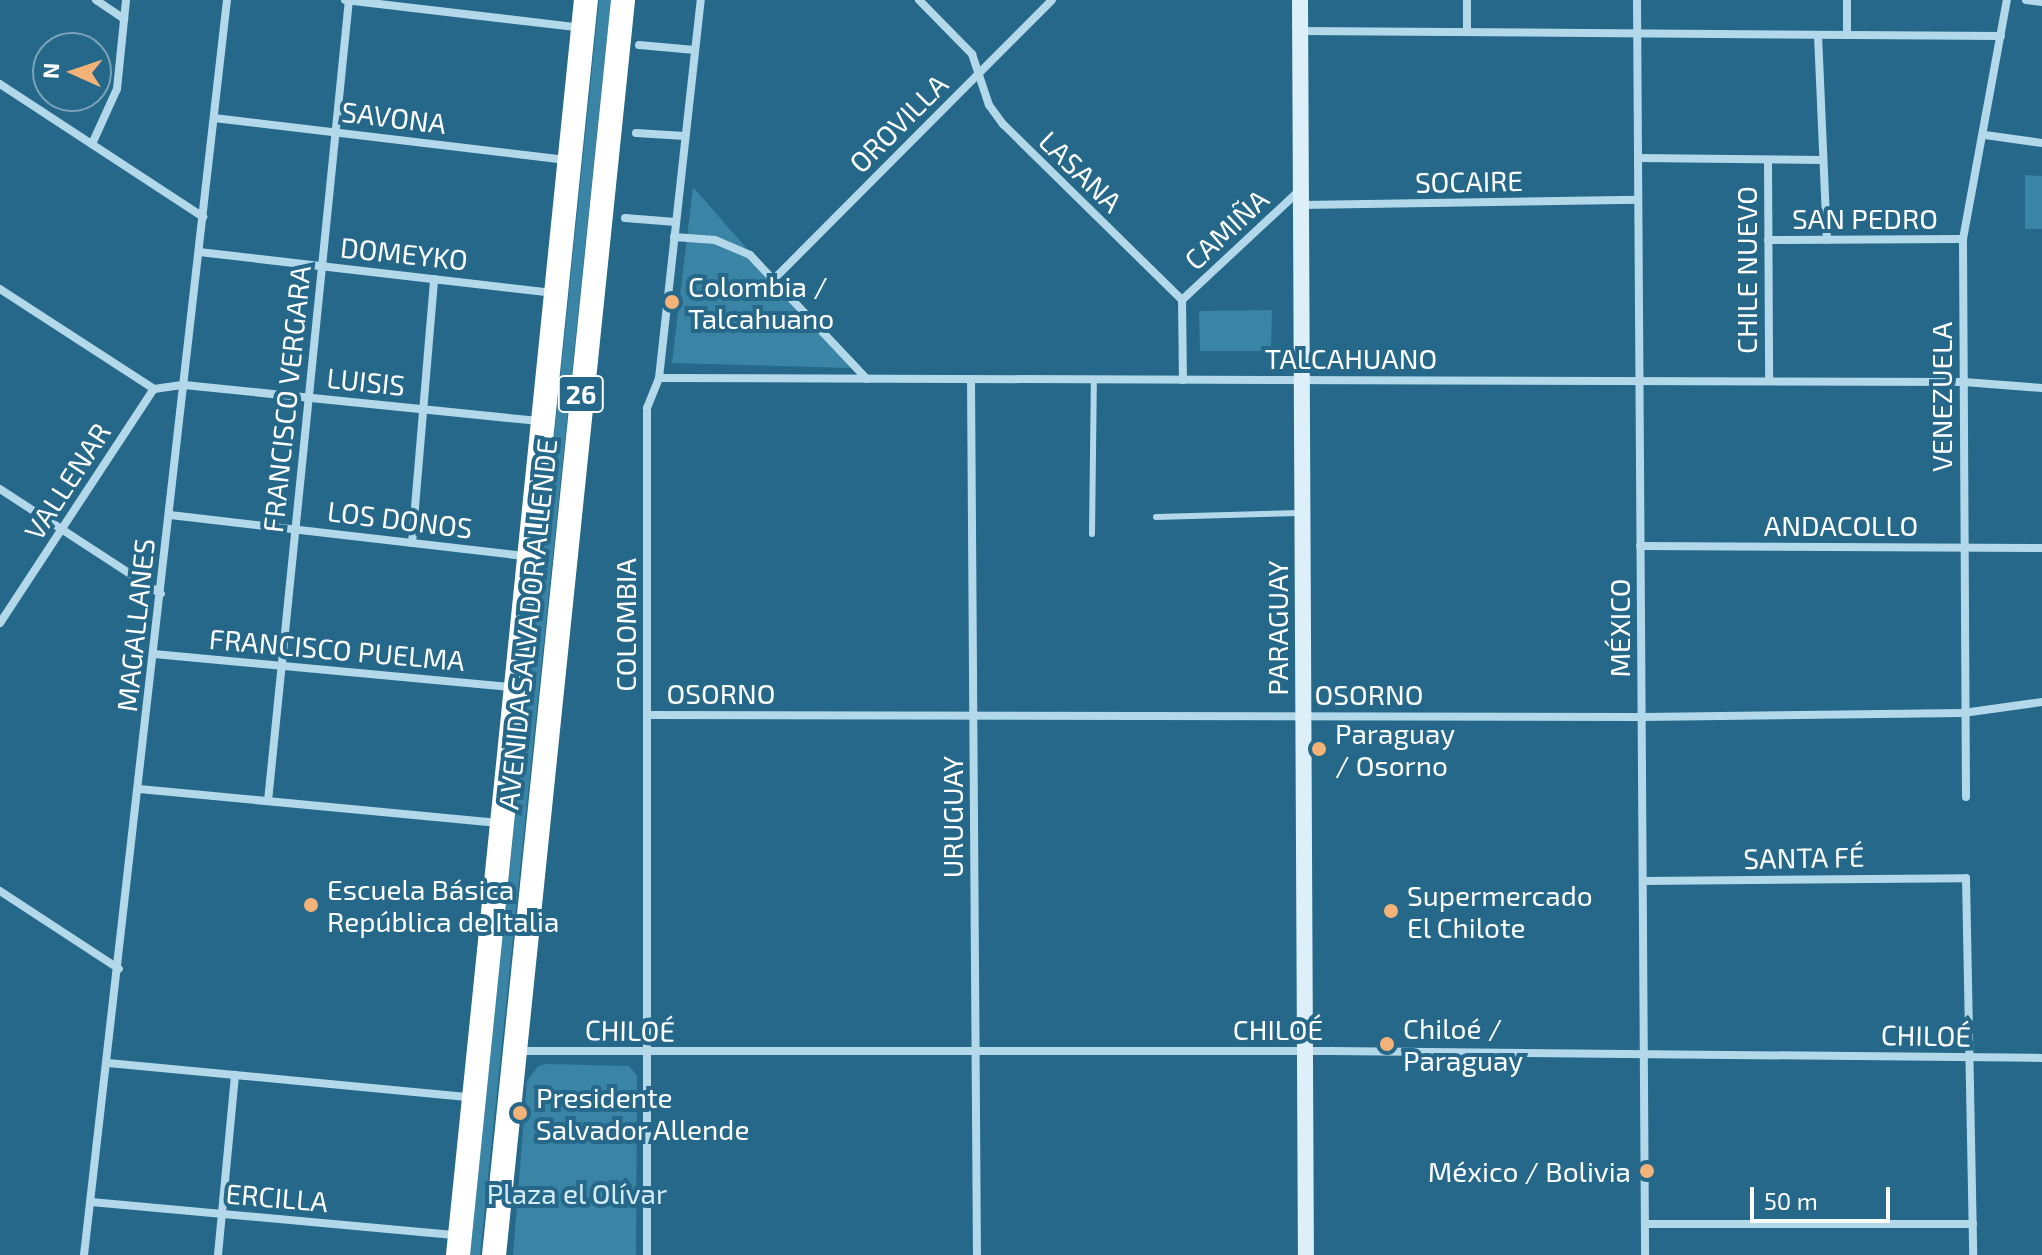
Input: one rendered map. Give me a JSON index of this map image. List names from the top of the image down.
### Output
{
  "streets": {
    "highway": ["26", "AVENIDA SALVADOR ALLENDE"],
    "street": [
      "SAVONA",
      "OROVILLA",
      "LASANA",
      "SOCAIRE",
      "SAN PEDRO",
      "CAMIÑA",
      "DOMEYKO",
      "CHILE NUEVO",
      "TALCAHUANO",
      "LUISIS",
      "VENEZUELA",
      "FRANCISCO VERGARA",
      "VALLENAR",
      "LOS DONOS",
      "ANDACOLLO",
      "MAGALLANES",
      "COLOMBIA",
      "PARAGUAY",
      "MÉXICO",
      "FRANCISCO PUELMA",
      "OSORNO",
      "URUGUAY",
      "SANTA FÉ",
      "CHILOÉ",
      "ERCILLA"
    ]
  },
  "crossings": [
    ["SAVONA", "FRANCISCO VERGARA"],
    ["SAVONA", "AVENIDA SALVADOR ALLENDE"],
    ["SAVONA", "MAGALLANES"],
    ["OROVILLA", "LASANA"],
    ["LASANA", "CAMIÑA"],
    ["SOCAIRE", "CAMIÑA"],
    ["SOCAIRE", "PARAGUAY"],
    ["SOCAIRE", "MÉXICO"],
    ["SAN PEDRO", "CHILE NUEVO"],
    ["SAN PEDRO", "VENEZUELA"],
    ["CAMIÑA", "PARAGUAY"],
    ["DOMEYKO", "FRANCISCO VERGARA"],
    ["DOMEYKO", "AVENIDA SALVADOR ALLENDE"],
    ["DOMEYKO", "MAGALLANES"],
    ["CHILE NUEVO", "TALCAHUANO"],
    ["TALCAHUANO", "VENEZUELA"],
    ["TALCAHUANO", "COLOMBIA"],
    ["TALCAHUANO", "PARAGUAY"],
    ["TALCAHUANO", "MÉXICO"],
    ["TALCAHUANO", "URUGUAY"],
    ["LUISIS", "FRANCISCO VERGARA"],
    ["LUISIS", "AVENIDA SALVADOR ALLENDE"],
    ["LUISIS", "MAGALLANES"],
    ["VENEZUELA", "ANDACOLLO"],
    ["VENEZUELA", "OSORNO"],
    ["FRANCISCO VERGARA", "LOS DONOS"],
    ["FRANCISCO VERGARA", "FRANCISCO PUELMA"],
    ["LOS DONOS", "AVENIDA SALVADOR ALLENDE"],
    ["LOS DONOS", "MAGALLANES"],
    ["ANDACOLLO", "MÉXICO"],
    ["AVENIDA SALVADOR ALLENDE", "FRANCISCO PUELMA"],
    ["AVENIDA SALVADOR ALLENDE", "CHILOÉ"],
    ["AVENIDA SALVADOR ALLENDE", "ERCILLA"],
    ["MAGALLANES", "FRANCISCO PUELMA"],
    ["MAGALLANES", "ERCILLA"],
    ["COLOMBIA", "OSORNO"],
    ["COLOMBIA", "CHILOÉ"],
    ["PARAGUAY", "OSORNO"],
    ["PARAGUAY", "CHILOÉ"],
    ["MÉXICO", "OSORNO"],
    ["MÉXICO", "SANTA FÉ"],
    ["MÉXICO", "CHILOÉ"],
    ["OSORNO", "URUGUAY"],
    ["URUGUAY", "CHILOÉ"],
    ["SANTA FÉ", "CHILOÉ"]
  ],
  "parks": ["Plaza el Olívar"],
  "places": [
    "Colombia / Talcahuano",
    "Paraguay / Osorno",
    "Escuela Básica República de Italia",
    "Supermercado El Chilote",
    "Chiloé / Paraguay",
    "Presidente Salvador Allende",
    "México / Bolivia"
  ],
  "scale_bar": "50 m",
  "north": "left"
}
